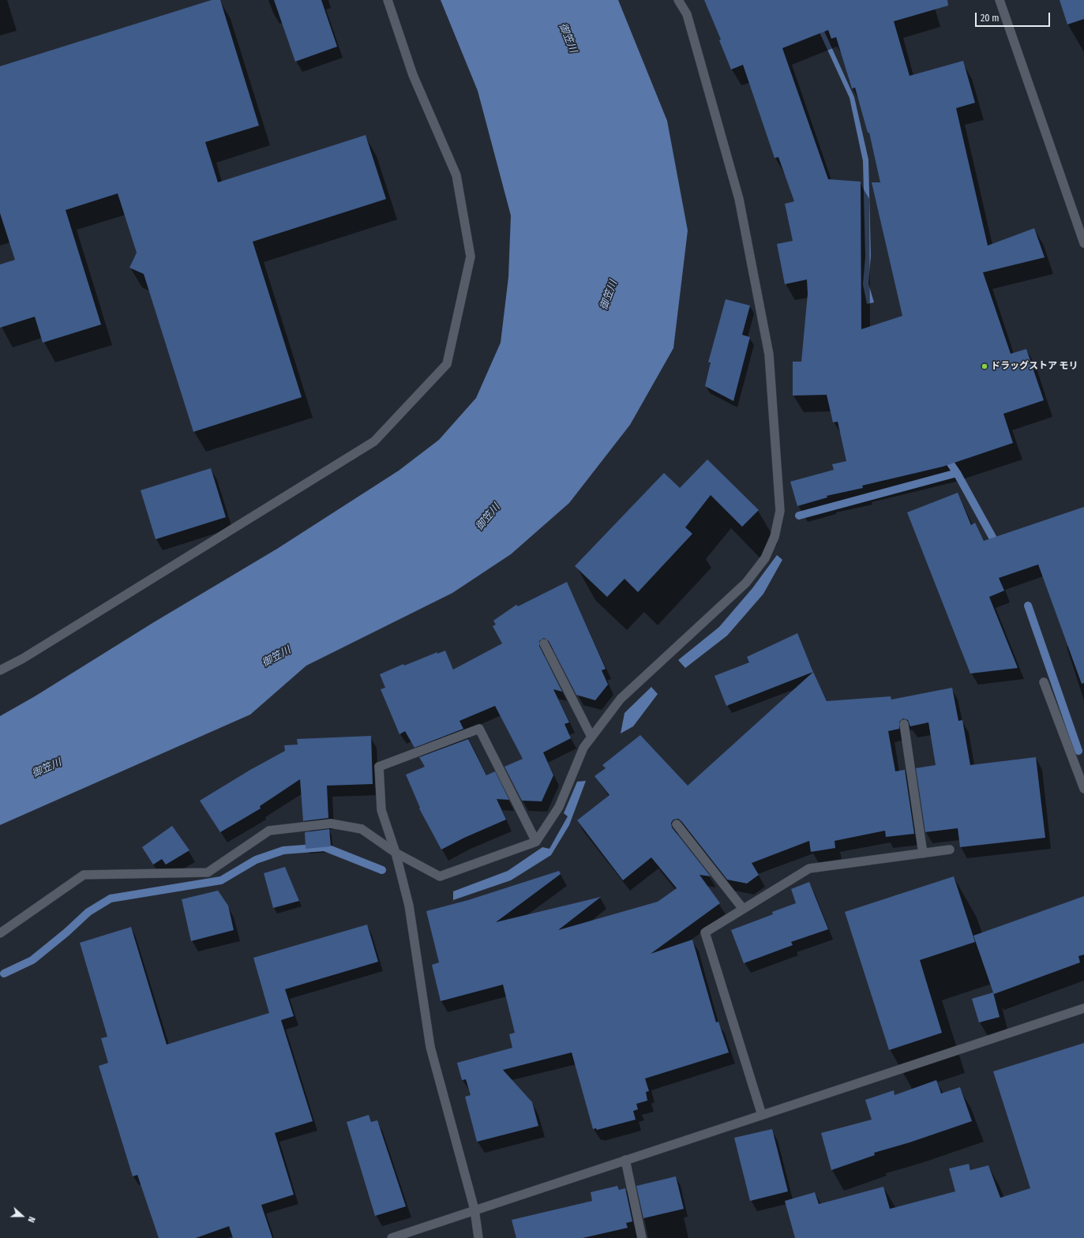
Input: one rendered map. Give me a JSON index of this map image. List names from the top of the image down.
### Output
{
  "water": ["御笠川"],
  "places": ["ドラッグストア モリ"],
  "scale_bar": "20 m",
  "north": "right"
}
